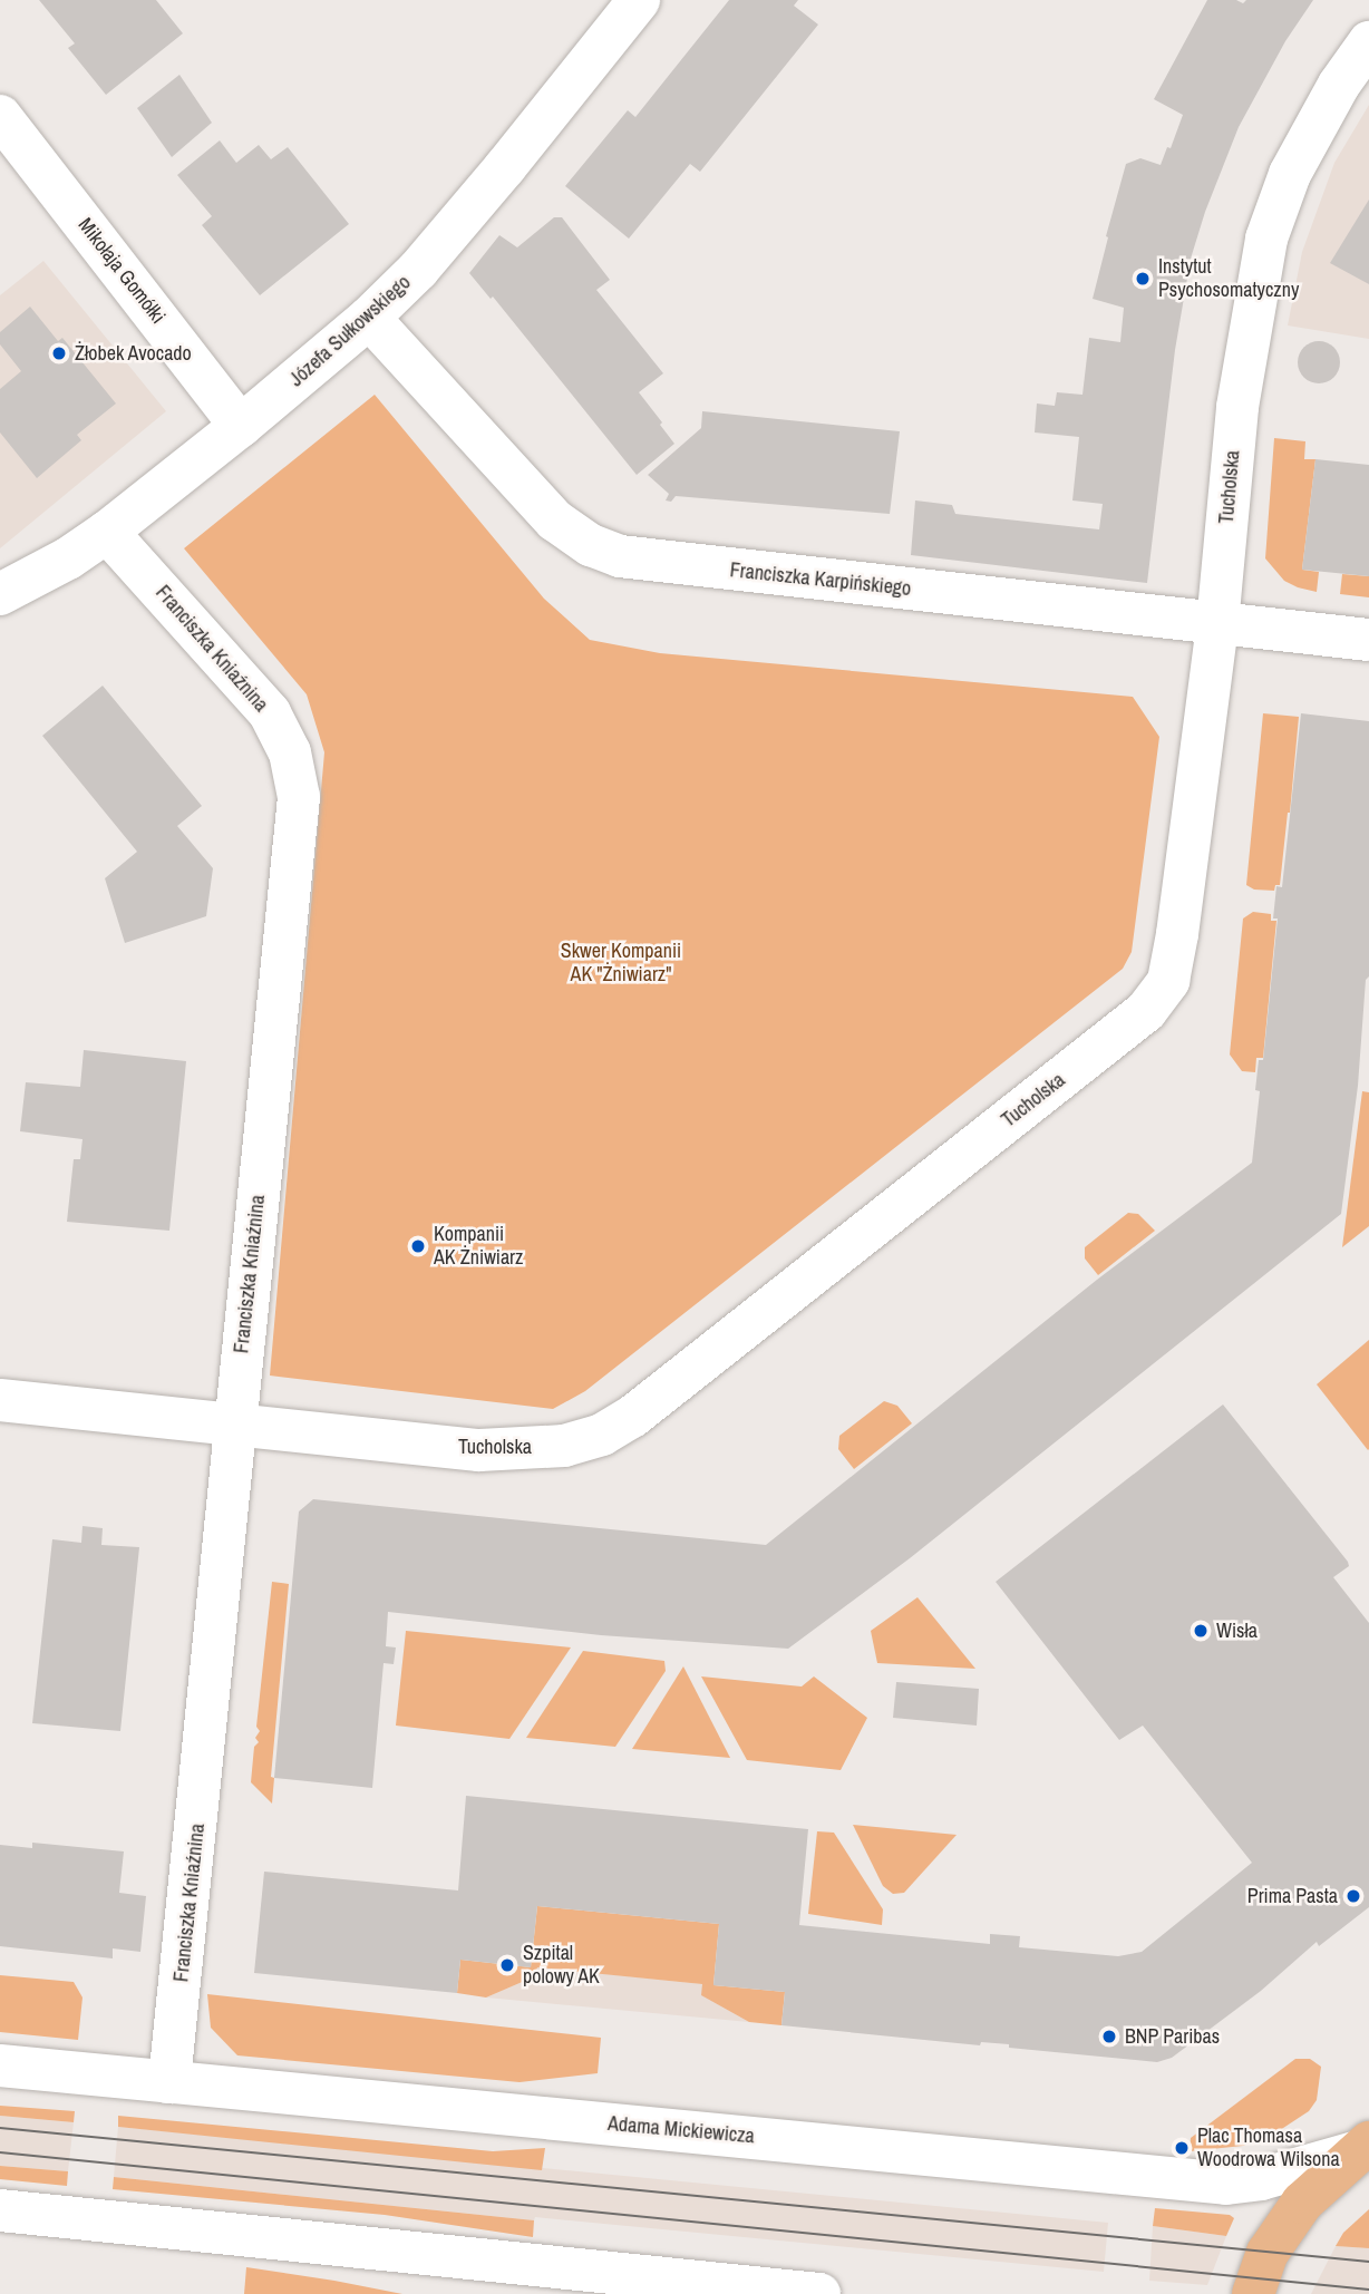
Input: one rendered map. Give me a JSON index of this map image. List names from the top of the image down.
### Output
{
  "streets": {
    "street": [
      "Mikołaja Gomółki",
      "Józefa Sułkowskiego",
      "Tucholska",
      "Franciszka Karpińskiego",
      "Franciszka Kniaźnina",
      "Adama Mickiewicza"
    ]
  },
  "crossings": [
    ["Mikołaja Gomółki", "Józefa Sułkowskiego"],
    ["Józefa Sułkowskiego", "Franciszka Karpińskiego"],
    ["Józefa Sułkowskiego", "Franciszka Kniaźnina"],
    ["Tucholska", "Franciszka Karpińskiego"],
    ["Tucholska", "Franciszka Kniaźnina"],
    ["Franciszka Kniaźnina", "Adama Mickiewicza"]
  ],
  "parks": ["Skwer Kompanii AK \"Żniwiarz\""],
  "places": [
    "Instytut Psychosomatyczny",
    "Żłobek Avocado",
    "Kompanii AK Żniwiarz",
    "Wisła",
    "Prima Pasta",
    "Szpital polowy AK",
    "BNP Paribas",
    "Plac Thomasa Woodrowa Wilsona"
  ]
}
